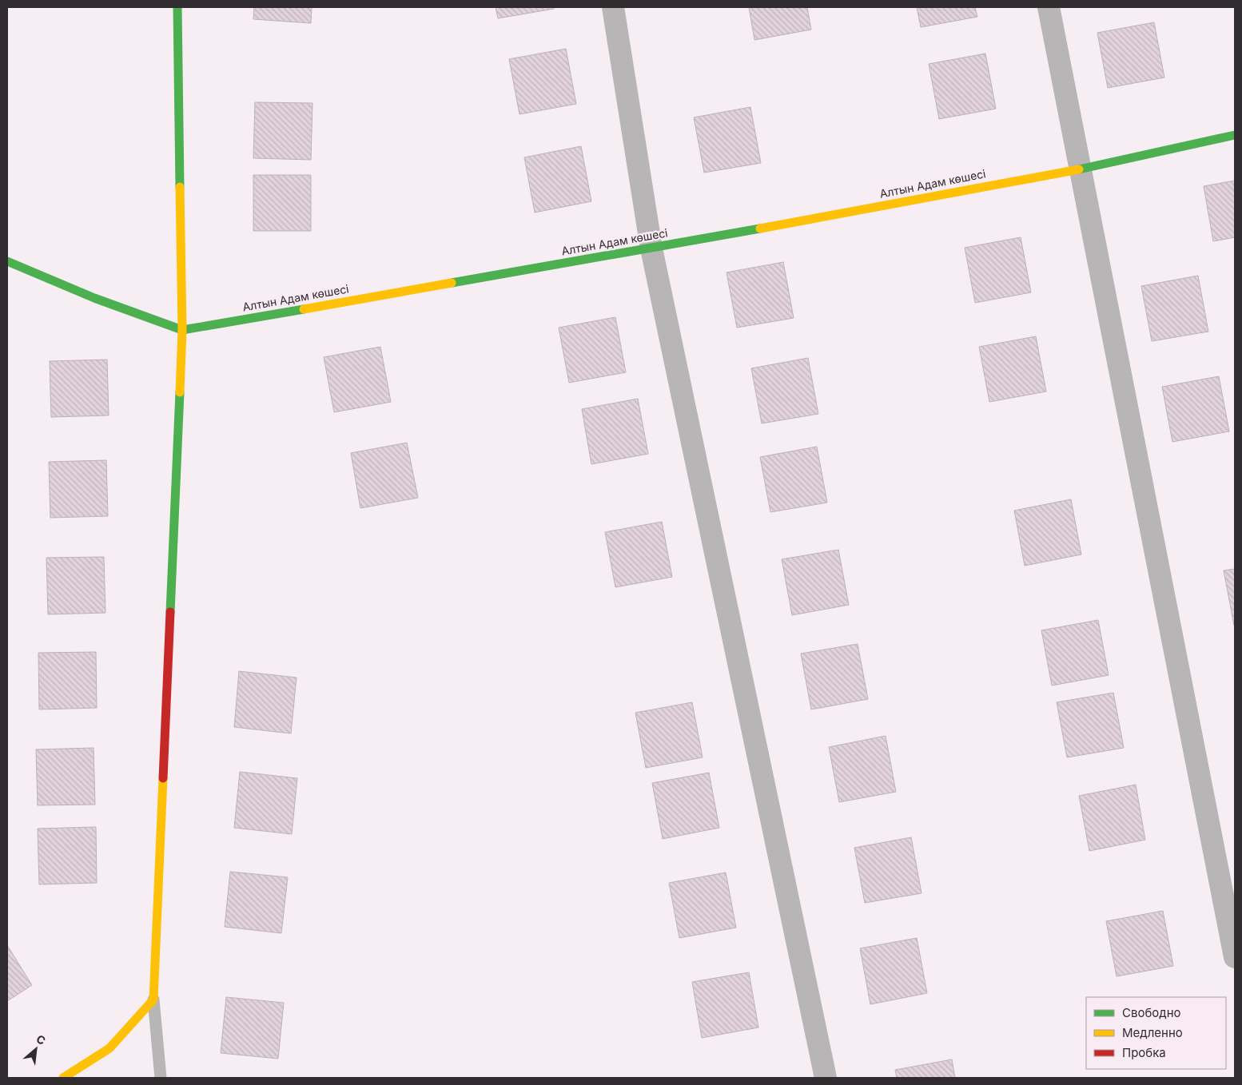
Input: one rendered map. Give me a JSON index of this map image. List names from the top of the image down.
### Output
{
  "streets": {
    "street": ["Алтын Адам көшесі"]
  },
  "legend": ["Свободно", "Медленно", "Пробка"],
  "north": "top right"
}
